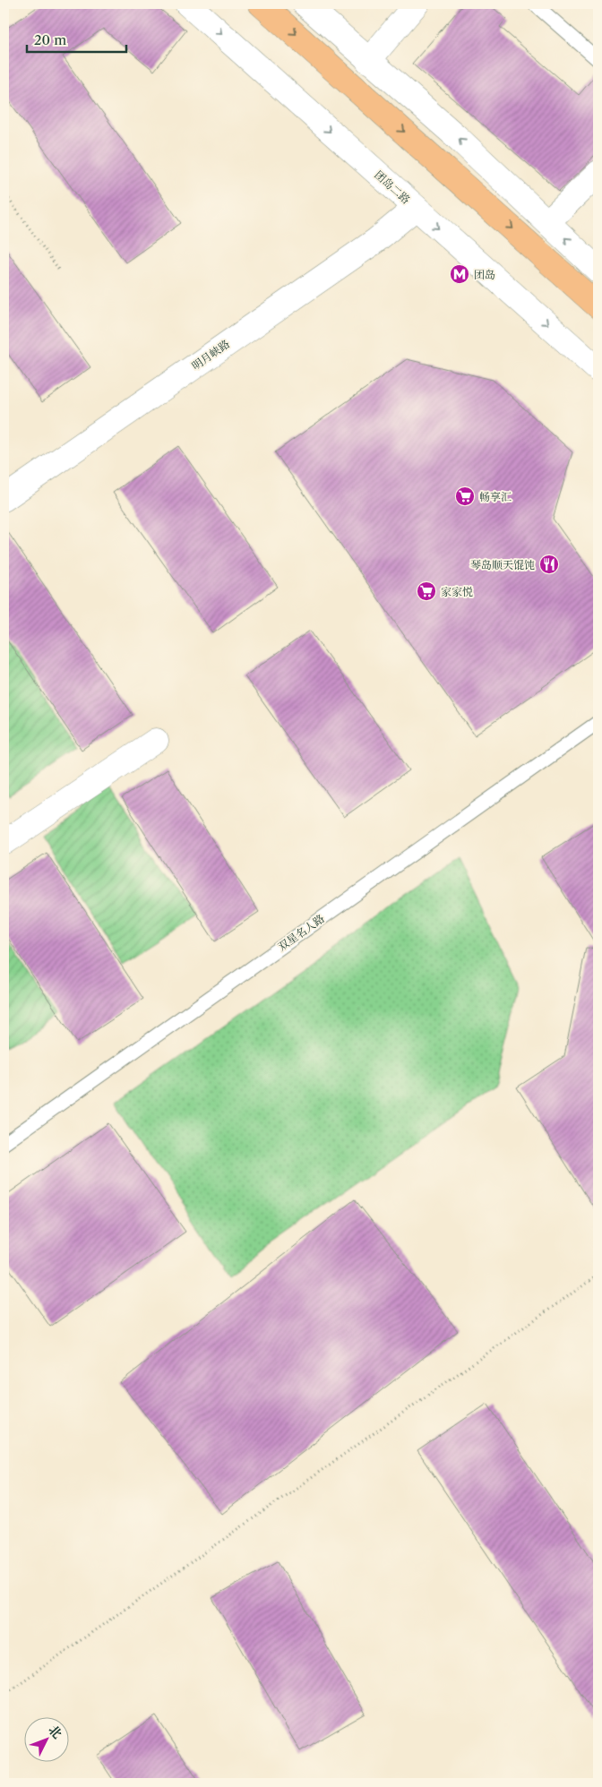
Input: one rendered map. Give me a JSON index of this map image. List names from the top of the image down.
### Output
{
  "streets": {
    "street": ["团岛二路", "明月峡路"],
    "lane": ["双星名人路"]
  },
  "crossings": [
    ["团岛二路", "明月峡路"]
  ],
  "places": {
    "metro station": ["团岛"],
    "supermarket": ["畅享汇", "家家悦"],
    "restaurant": ["琴岛顺天馄饨"]
  },
  "scale_bar": "20 m",
  "north": "top right"
}
